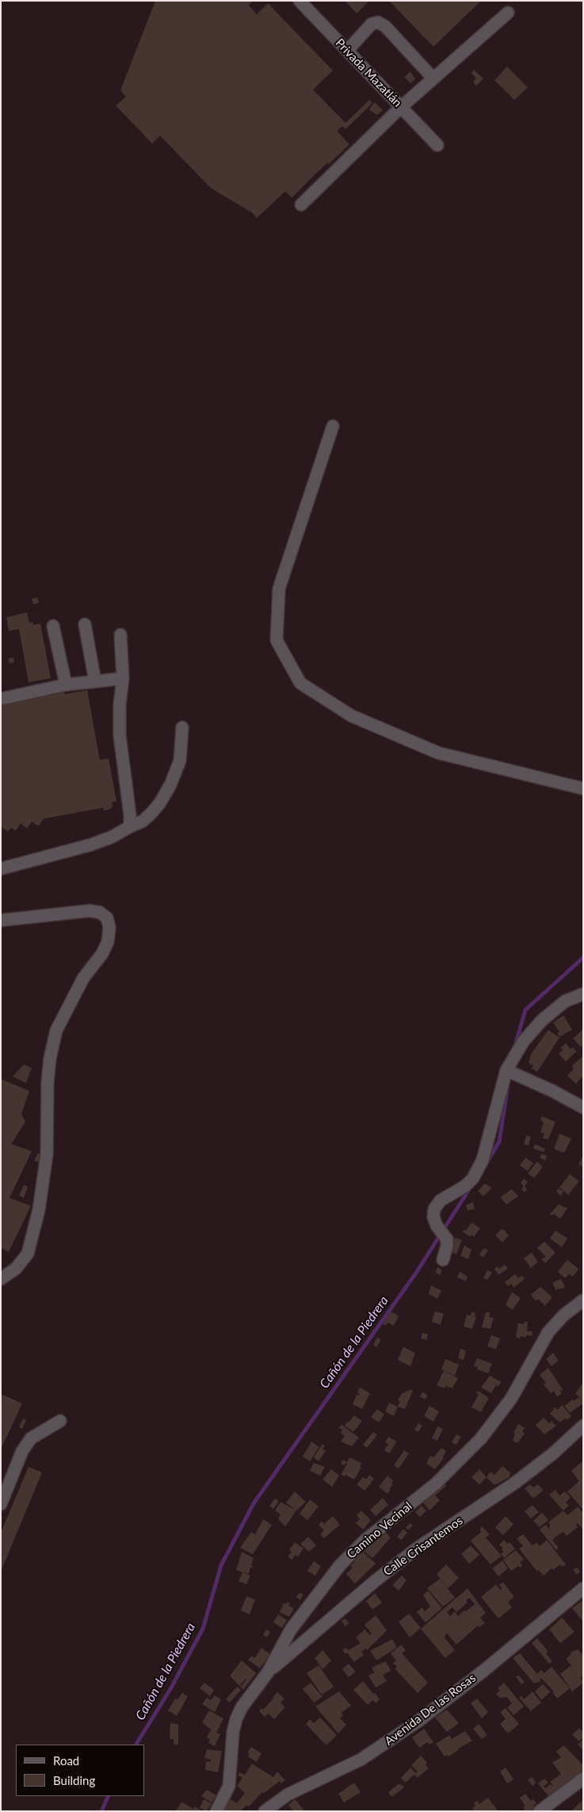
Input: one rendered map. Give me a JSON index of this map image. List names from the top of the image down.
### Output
{
  "streets": {
    "street": [
      "Privada Mazatlán",
      "Camino Vecinal",
      "Calle Crisantemos",
      "Avenida De las Rosas"
    ]
  },
  "crossings": [
    ["Camino Vecinal", "Calle Crisantemos"]
  ],
  "water": ["Cañón de la Piedrera"],
  "legend": ["Road", "Building"]
}
